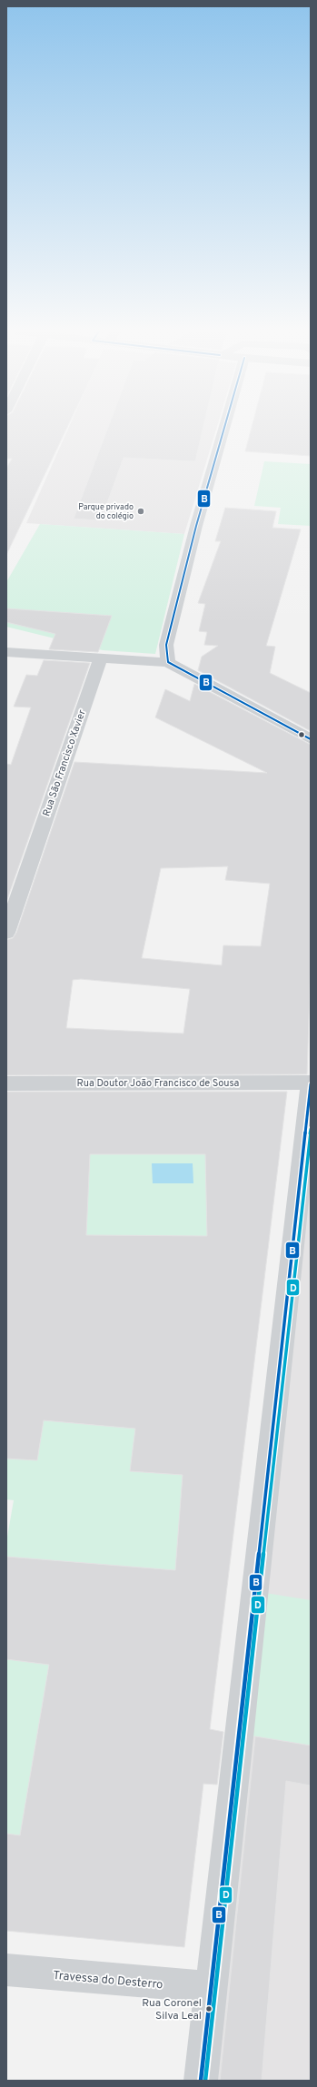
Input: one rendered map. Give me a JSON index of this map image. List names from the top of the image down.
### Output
{
  "streets": {
    "street": ["Rua São Francisco Xavier", "Rua Doutor João Francisco de Sousa", "Travessa do Desterro"]
  },
  "places": ["Parque privado do colégio", "Rua Coronel Silva Leal"],
  "lines": ["transit line B", "transit line D"]
}
